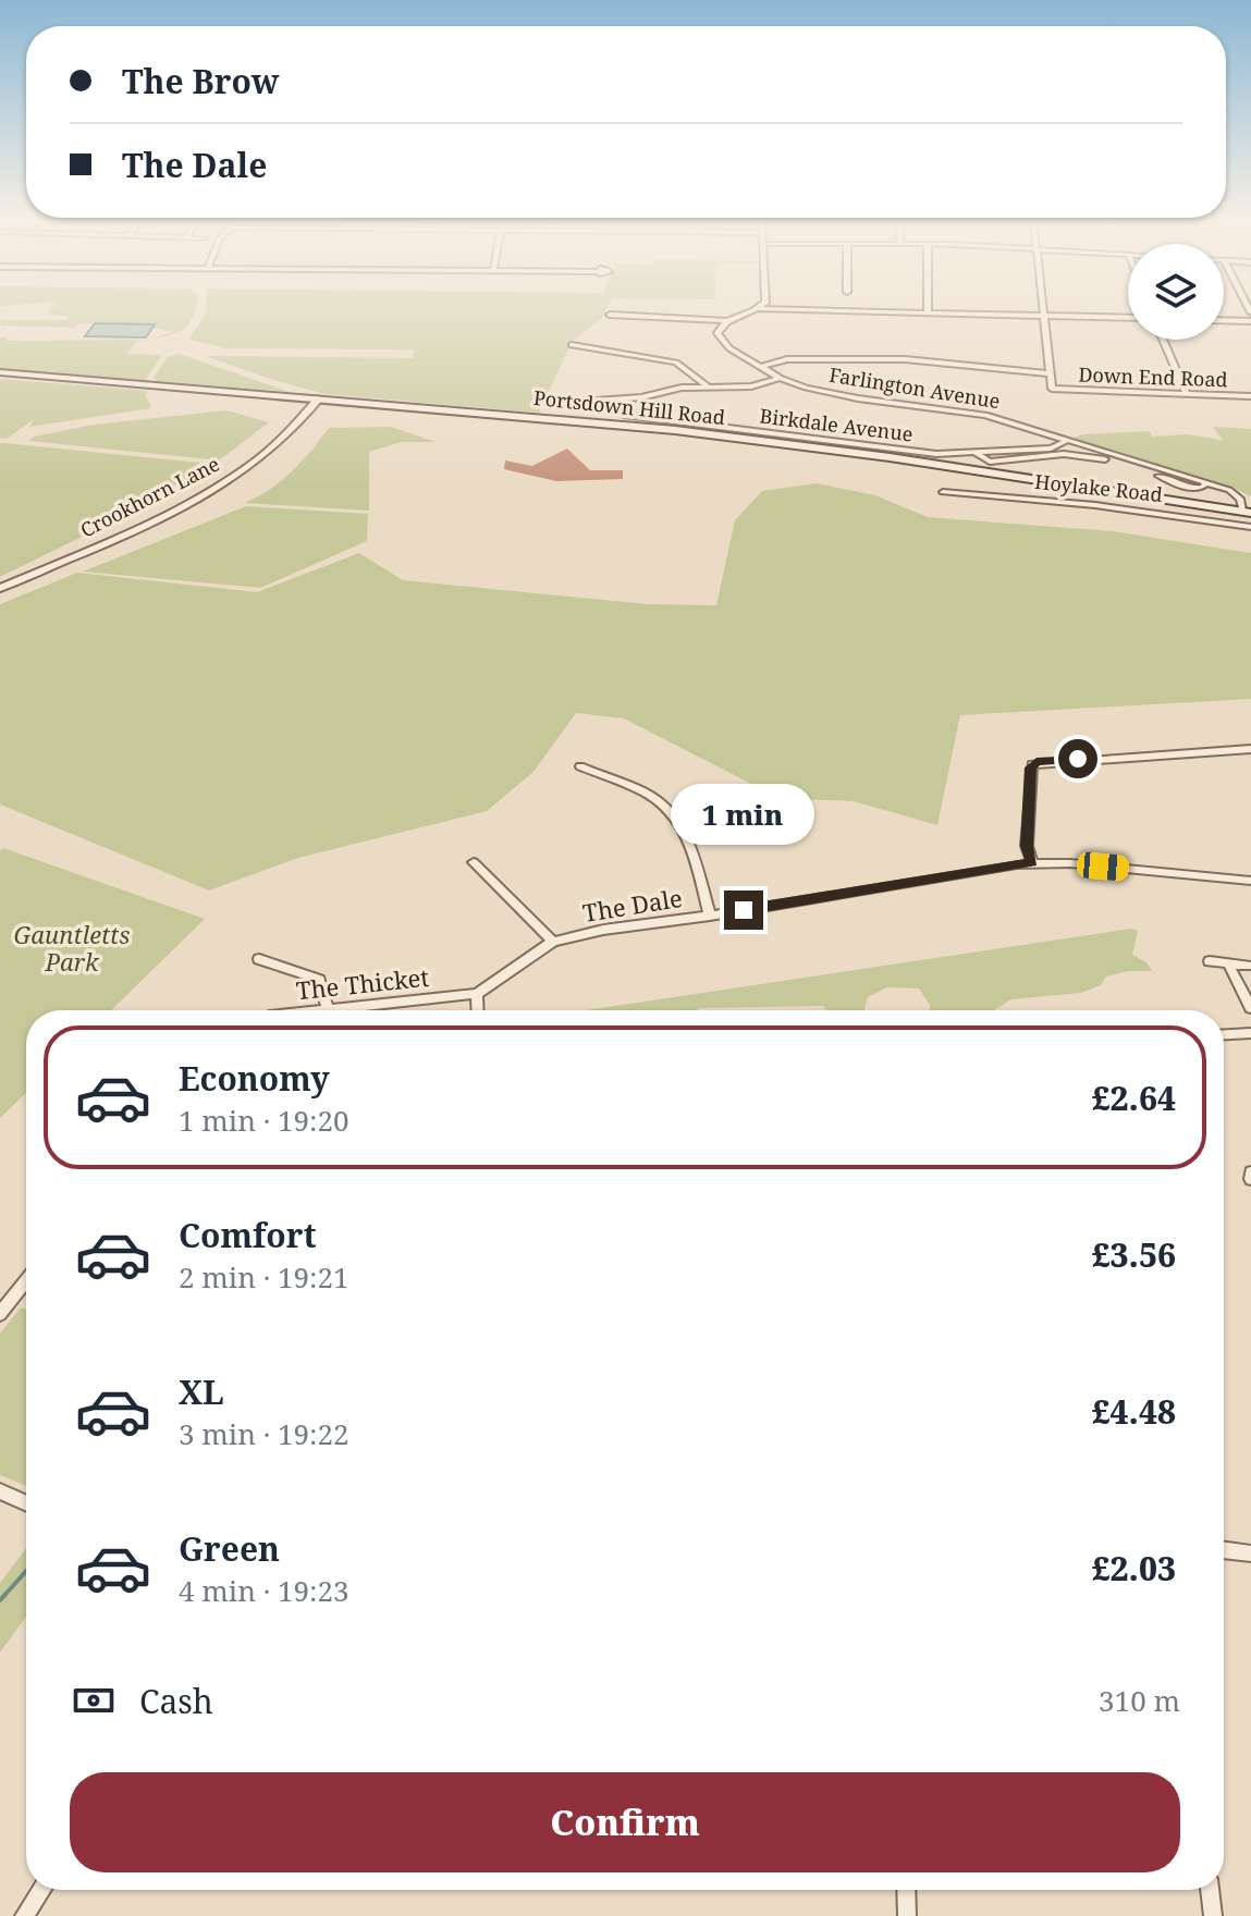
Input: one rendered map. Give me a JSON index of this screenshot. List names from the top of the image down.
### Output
{
  "streets": {
    "main road": ["Portsdown Hill Road"],
    "street": [
      "Down End Road",
      "Farlington Avenue",
      "Birkdale Avenue",
      "Hoylake Road",
      "Crookhorn Lane",
      "The Dale",
      "The Thicket"
    ]
  },
  "crossings": [
    ["Farlington Avenue", "Portsdown Hill Road"],
    ["Farlington Avenue", "Birkdale Avenue"],
    ["Portsdown Hill Road", "Crookhorn Lane"],
    ["The Dale", "The Thicket"]
  ],
  "parks": ["Gauntletts Park"],
  "page": {
    "banner": ["The Brow", "The Dale"],
    "bubble": "1 min",
    "list": [
      {
        "name": "Economy",
        "note": "1 min · 19:20",
        "value": "£2.64"
      },
      {
        "name": "Comfort",
        "note": "2 min · 19:21",
        "value": "£3.56"
      },
      {
        "name": "XL",
        "note": "3 min · 19:22",
        "value": "£4.48"
      },
      {
        "name": "Green",
        "note": "4 min · 19:23",
        "value": "£2.03"
      }
    ],
    "pay": ["Cash", "310 m"],
    "buttons": "Confirm"
  }
}
